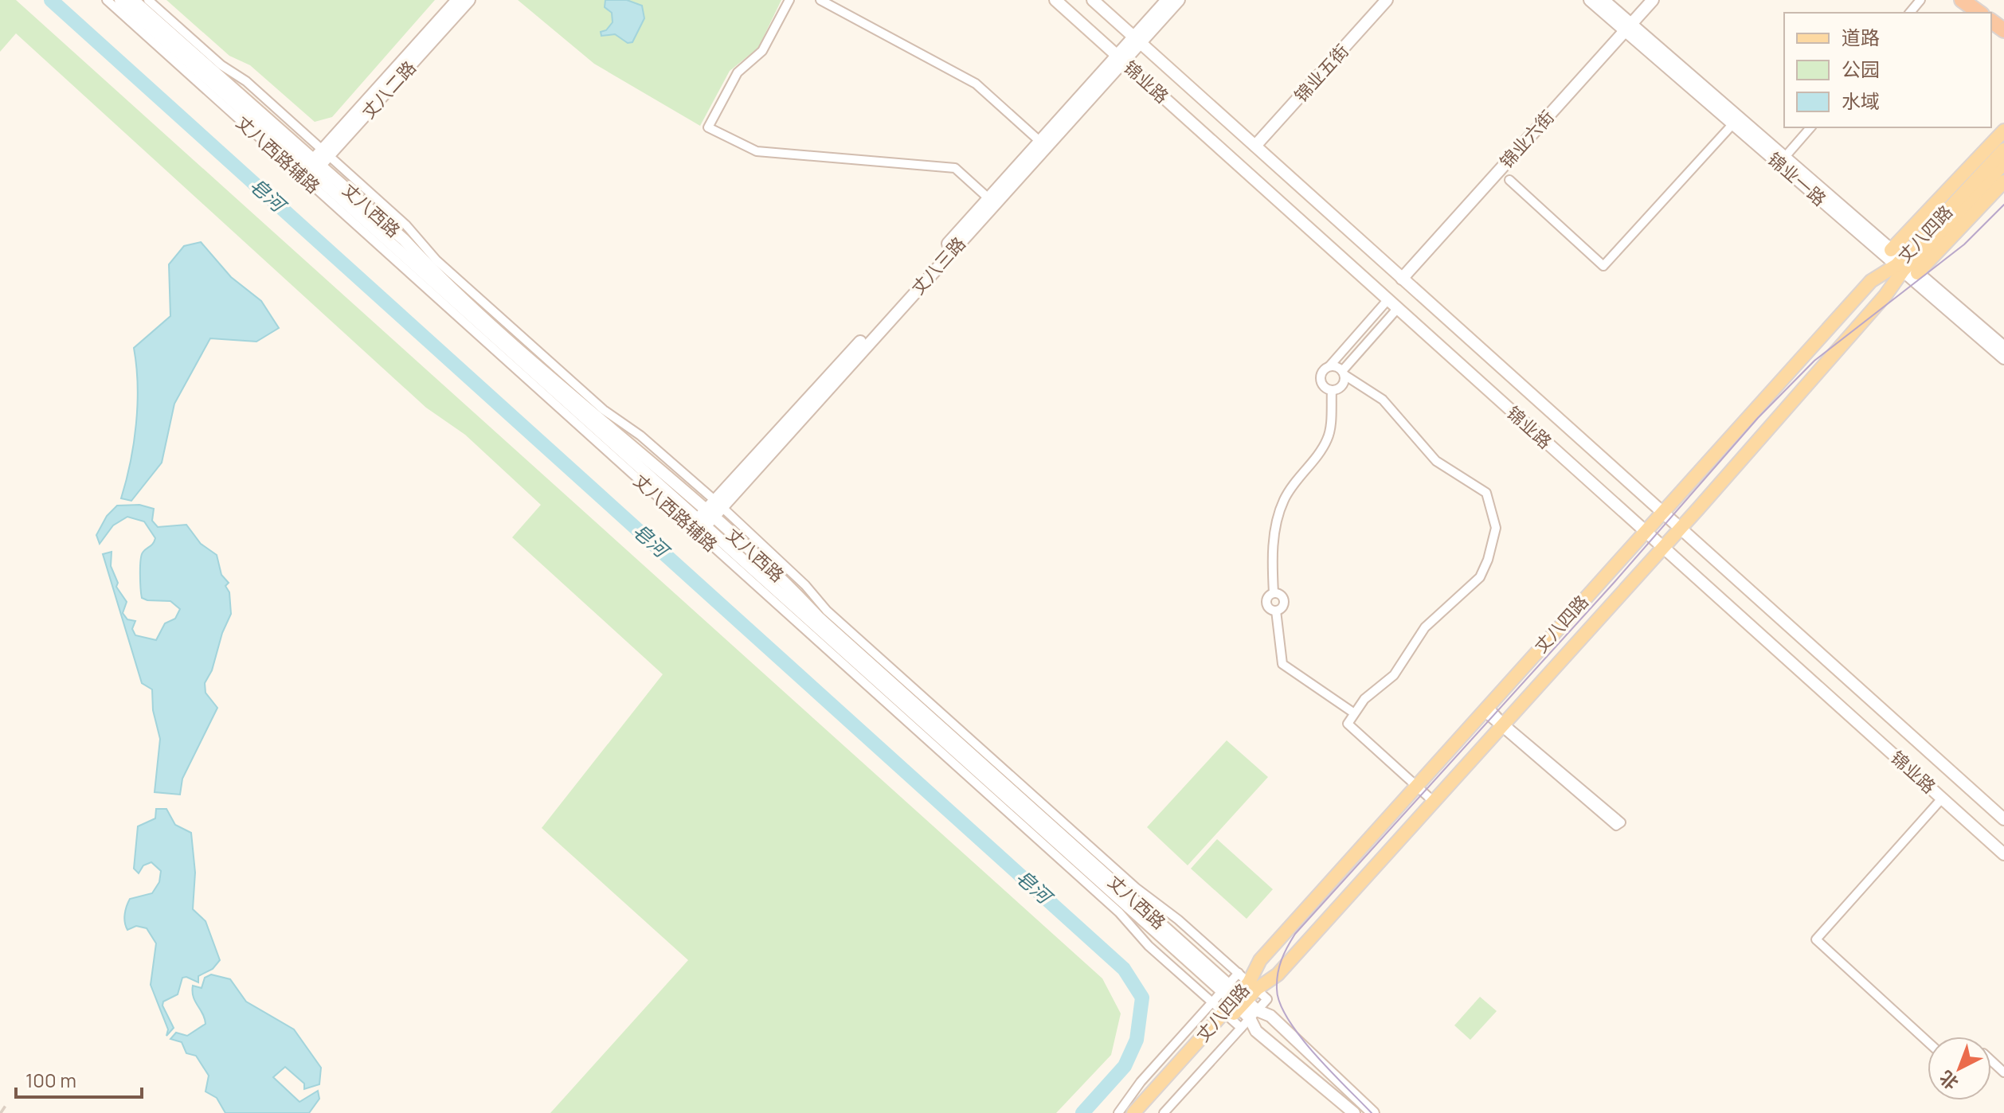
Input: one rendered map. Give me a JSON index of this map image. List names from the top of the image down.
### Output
{
  "streets": {
    "main road": [
      "锦业五街",
      "锦业路",
      "丈八二路",
      "锦业六街",
      "锦业一路",
      "丈八西路",
      "丈八四路",
      "丈八三路"
    ],
    "street": ["丈八西路辅路"]
  },
  "crossings": [
    ["锦业五街", "锦业路"],
    ["锦业路", "锦业六街"],
    ["锦业路", "丈八四路"],
    ["锦业路", "丈八三路"],
    ["丈八二路", "丈八西路辅路"],
    ["丈八二路", "丈八西路"],
    ["锦业六街", "锦业一路"],
    ["丈八西路辅路", "丈八西路"],
    ["丈八西路辅路", "丈八四路"],
    ["丈八西路辅路", "丈八三路"],
    ["锦业一路", "丈八四路"],
    ["丈八西路", "丈八四路"],
    ["丈八西路", "丈八三路"]
  ],
  "water": ["皂河"],
  "legend": ["道路", "公园", "水域"],
  "scale_bar": "100 m",
  "north": "bottom left"
}
